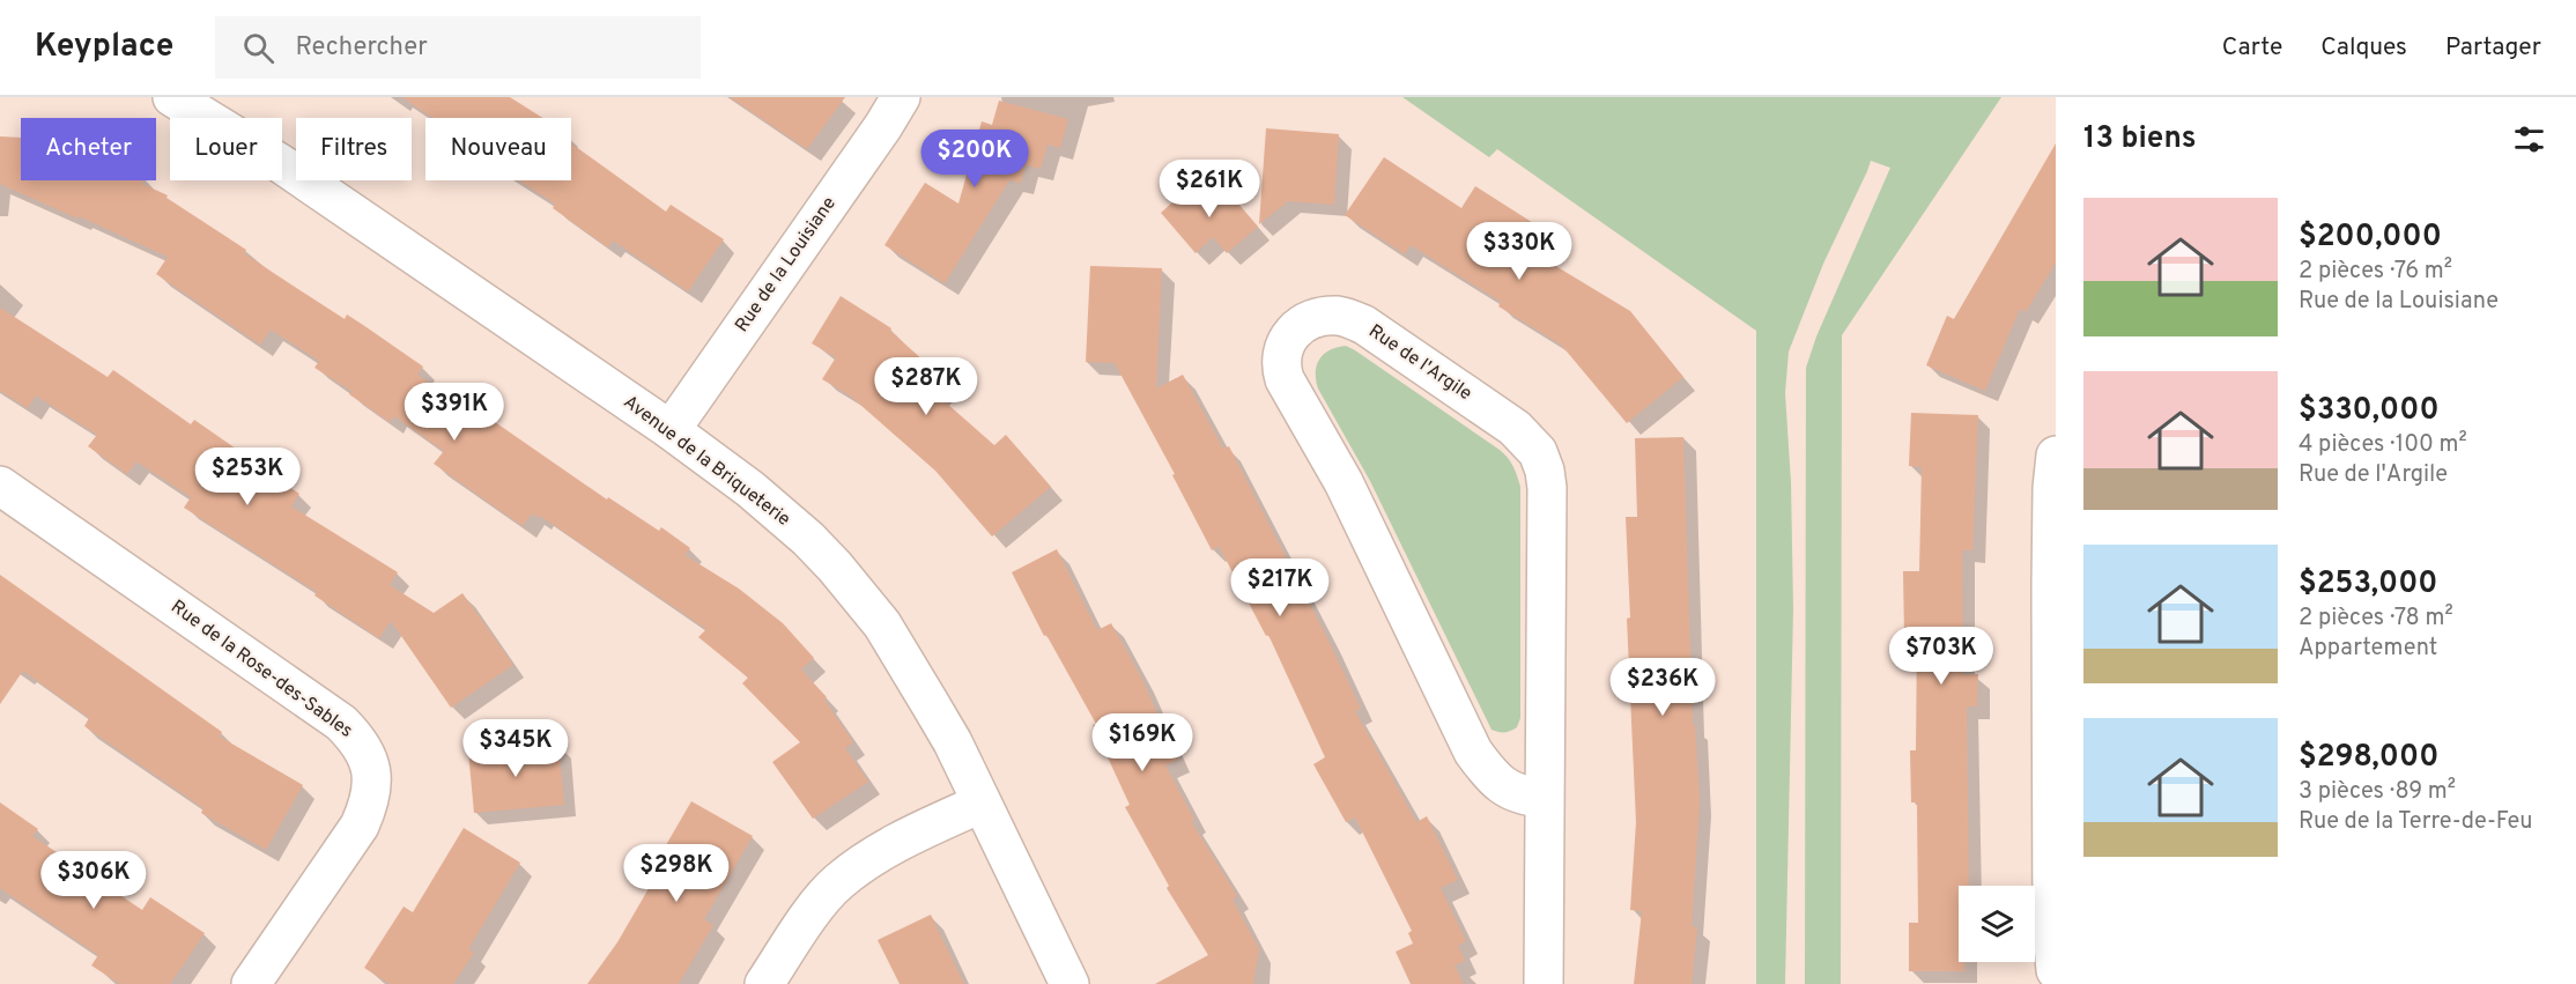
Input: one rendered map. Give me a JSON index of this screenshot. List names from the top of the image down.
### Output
{
  "streets": {
    "street": [
      "Rue de la Louisiane",
      "Rue de l'Argile",
      "Avenue de la Briqueterie",
      "Rue de la Rose-des-Sables"
    ]
  },
  "crossings": [
    ["Rue de la Louisiane", "Avenue de la Briqueterie"]
  ],
  "page": {
    "header": "Keyplace",
    "search": "Rechercher",
    "nav": ["Carte", "Calques", "Partager"],
    "heading": "13 biens",
    "chip": [
      "Acheter",
      "Louer",
      "Filtres",
      "Nouveau"
    ],
    "price": [
      "$200K",
      "$261K",
      "$330K",
      "$287K",
      "$391K",
      "$253K",
      "$217K",
      "$703K",
      "$236K",
      "$169K",
      "$345K",
      "$298K",
      "$306K"
    ],
    "list": [
      {
        "name": "$200,000",
        "note": "2 pièces · 76 m² · Rue de la Louisiane"
      },
      {
        "name": "$330,000",
        "note": "4 pièces · 100 m² · Rue de l'Argile"
      },
      {
        "name": "$253,000",
        "note": "2 pièces · 78 m² · Appartement"
      },
      {
        "name": "$298,000",
        "note": "3 pièces · 89 m² · Rue de la Terre-de-Feu"
      }
    ]
  }
}
